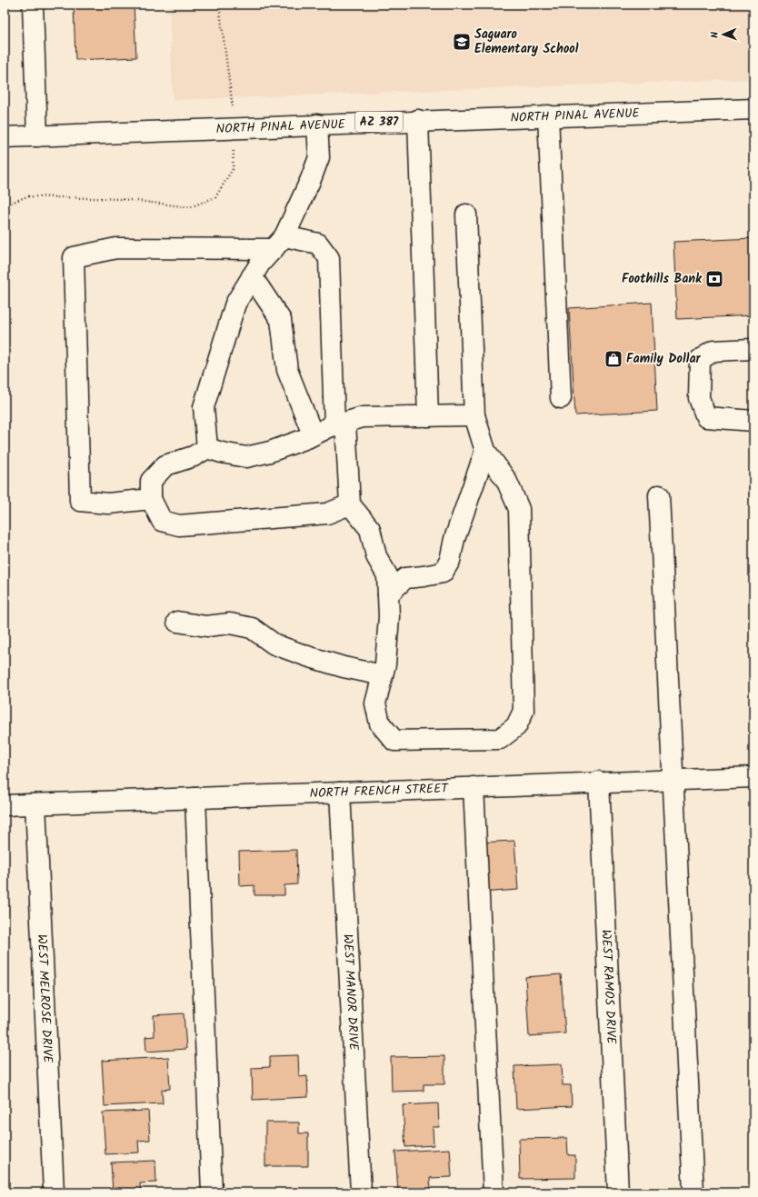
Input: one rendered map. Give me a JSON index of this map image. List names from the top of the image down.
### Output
{
  "streets": {
    "street": [
      "NORTH PINAL AVENUE",
      "AZ 387",
      "NORTH FRENCH STREET",
      "WEST RAMOS DRIVE",
      "WEST MANOR DRIVE",
      "WEST MELROSE DRIVE"
    ]
  },
  "crossings": [
    ["NORTH FRENCH STREET", "WEST RAMOS DRIVE"],
    ["NORTH FRENCH STREET", "WEST MANOR DRIVE"],
    ["NORTH FRENCH STREET", "WEST MELROSE DRIVE"]
  ],
  "places": {
    "school or university": ["Saguaro Elementary School"],
    "bank": ["Foothills Bank"],
    "shop": ["Family Dollar"]
  },
  "north": "left"
}
